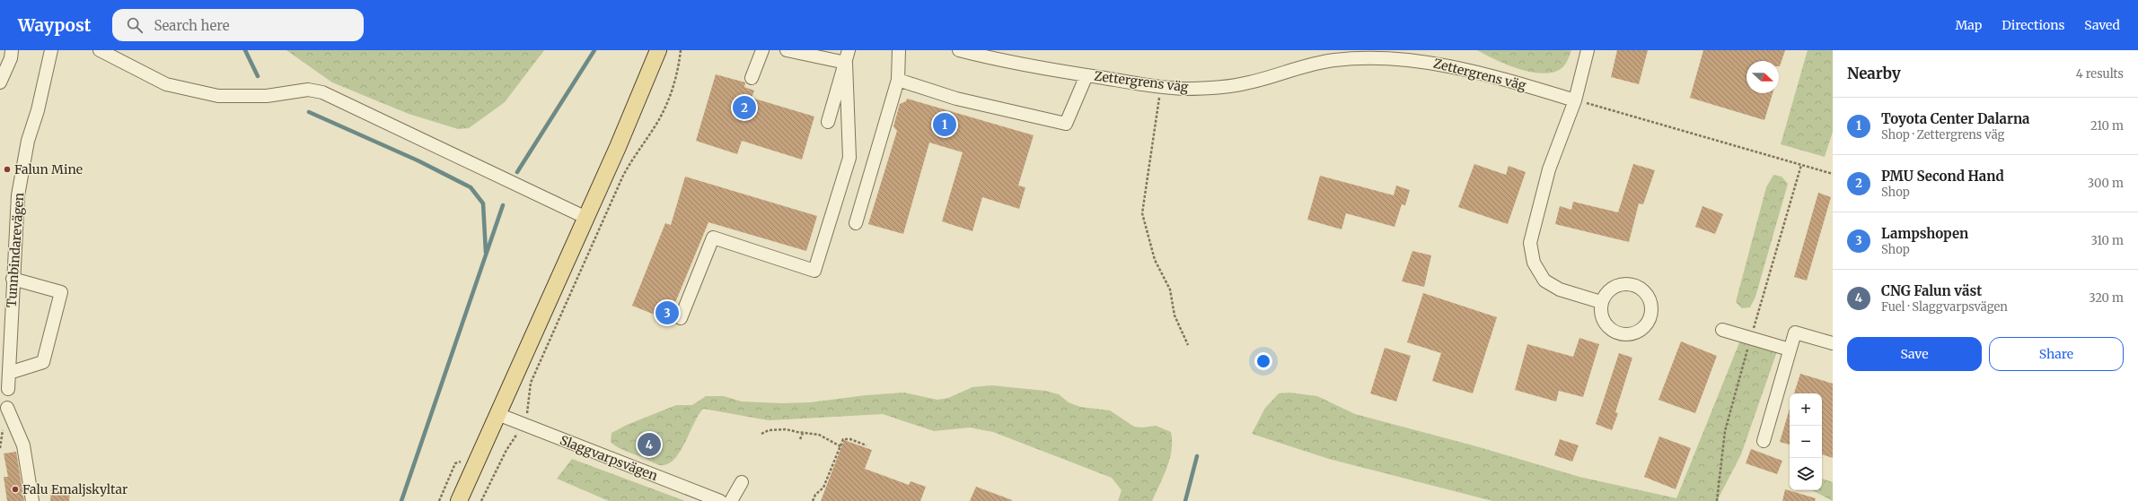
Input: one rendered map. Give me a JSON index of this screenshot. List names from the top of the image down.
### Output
{
  "streets": {
    "street": ["Zettergrens väg", "Tunnbindarevägen", "Slaggvarpsvägen"]
  },
  "places": ["Falun Mine", "Falu Emaljskyltar"],
  "north": "right",
  "page": {
    "header": "Waypost",
    "search": "Search here",
    "nav": ["Map", "Directions", "Saved"],
    "heading": ["Nearby", "4 results"],
    "pins": [
      "2",
      "1",
      "3",
      "4"
    ],
    "list": [
      {
        "mark": "1",
        "name": "Toyota Center Dalarna",
        "note": "Shop · Zettergrens väg",
        "value": "210 m"
      },
      {
        "mark": "2",
        "name": "PMU Second Hand",
        "note": "Shop",
        "value": "300 m"
      },
      {
        "mark": "3",
        "name": "Lampshopen",
        "note": "Shop",
        "value": "310 m"
      },
      {
        "mark": "4",
        "name": "CNG Falun väst",
        "note": "Fuel · Slaggvarpsvägen",
        "value": "320 m"
      }
    ],
    "buttons": ["Save", "Share"],
    "map_buttons": ["+", "−"]
  }
}
